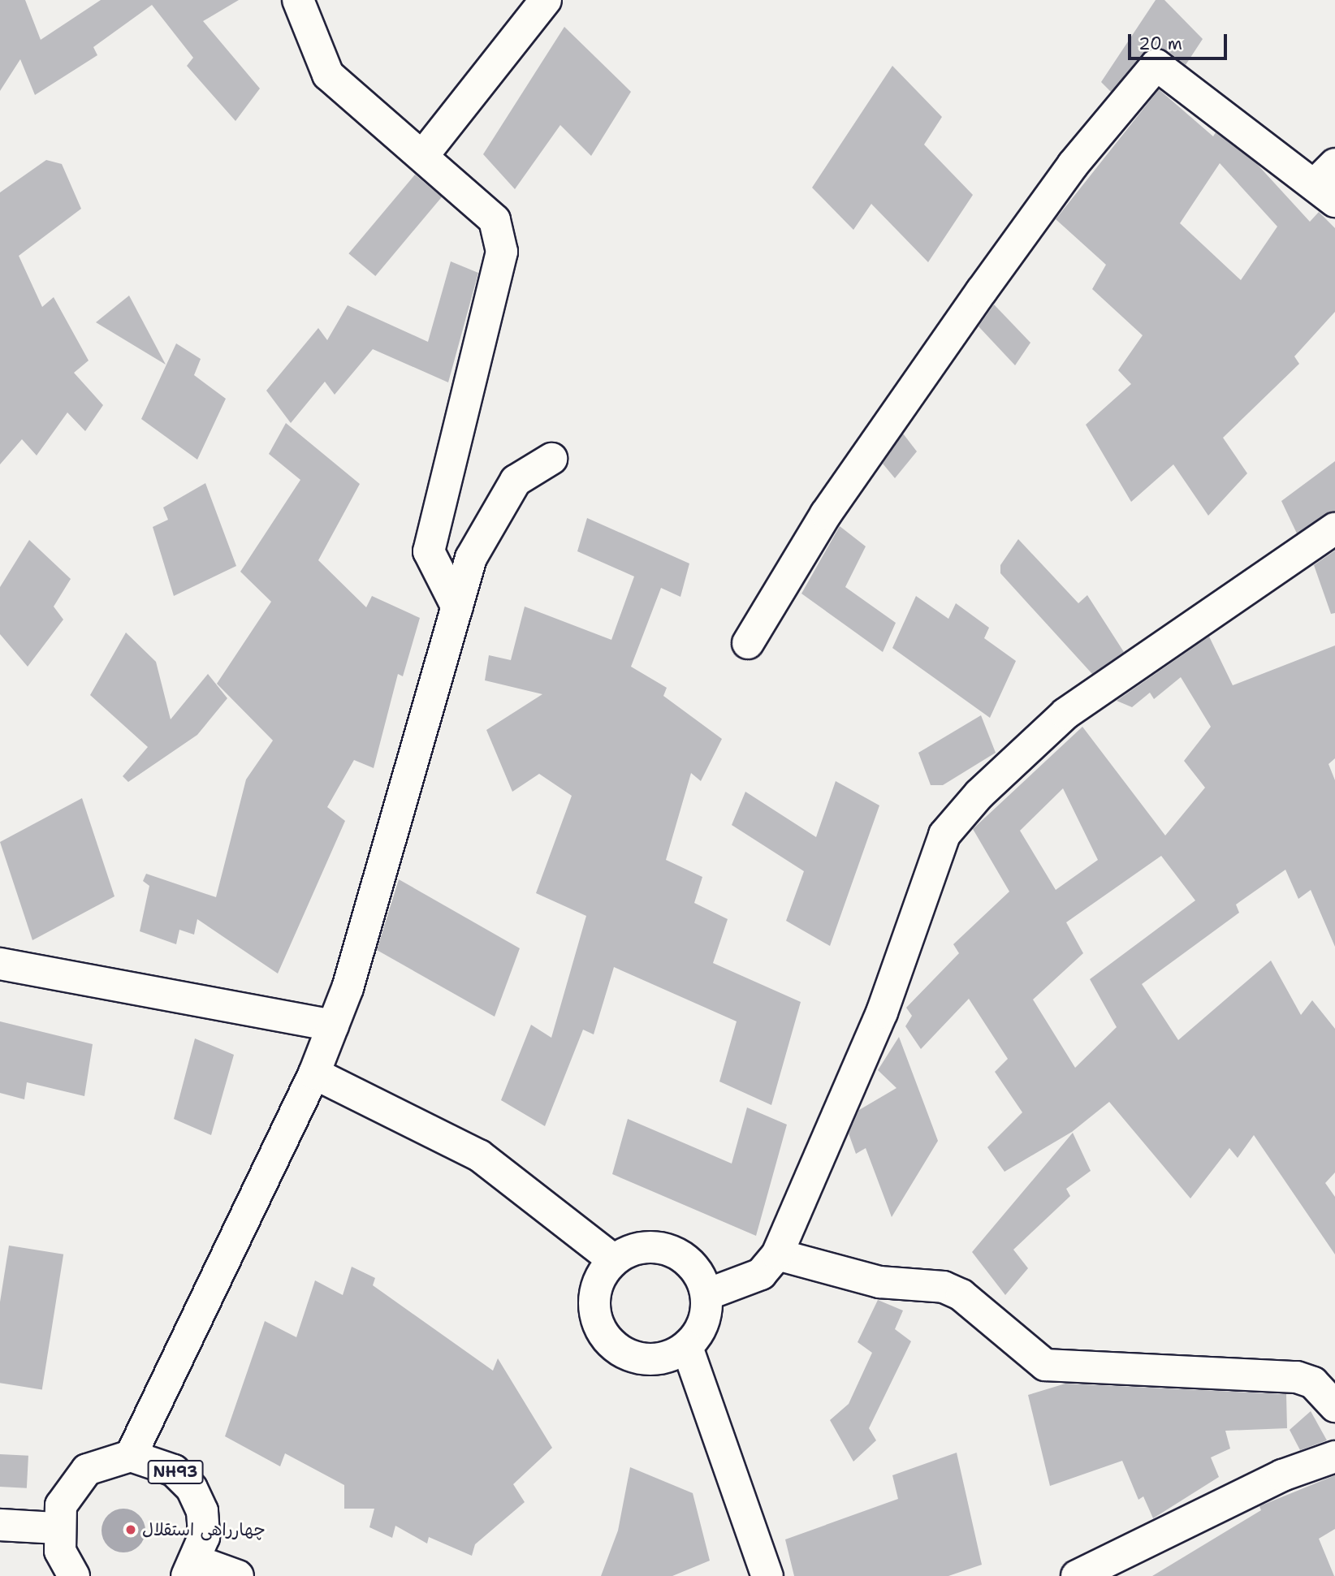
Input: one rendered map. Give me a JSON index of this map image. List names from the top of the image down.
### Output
{
  "streets": {
    "street": ["NH93"]
  },
  "places": ["چهارراهی استقلال"],
  "scale_bar": "20 m"
}
